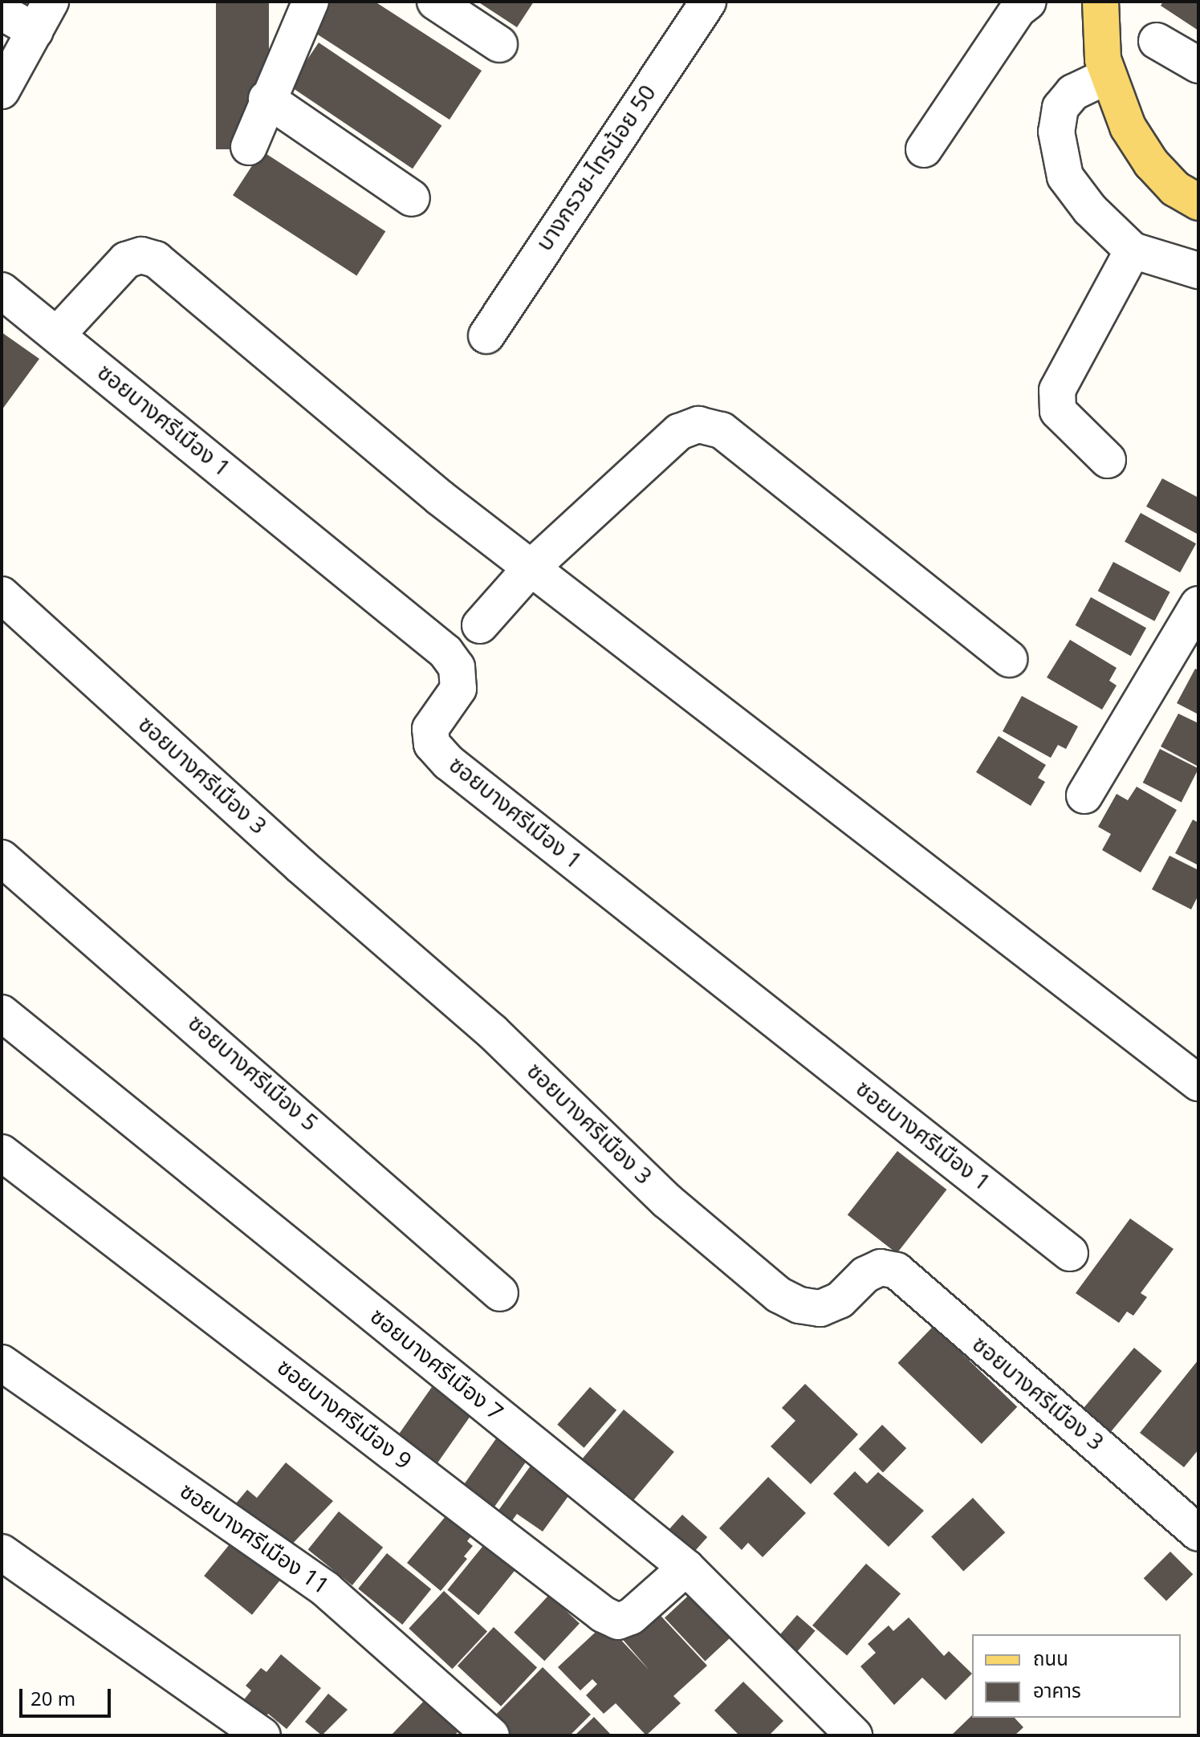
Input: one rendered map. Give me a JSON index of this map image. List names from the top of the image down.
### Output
{
  "streets": {
    "street": [
      "บางกรวย-ไทรน้อย 50",
      "ซอยบางศรีเมือง 1",
      "ซอยบางศรีเมือง 3",
      "ซอยบางศรีเมือง 5",
      "ซอยบางศรีเมือง 7",
      "ซอยบางศรีเมือง 9",
      "ซอยบางศรีเมือง 11"
    ]
  },
  "crossings": [
    ["ซอยบางศรีเมือง 7", "ซอยบางศรีเมือง 9"]
  ],
  "legend": ["ถนน", "อาคาร"],
  "scale_bar": "20 m"
}
